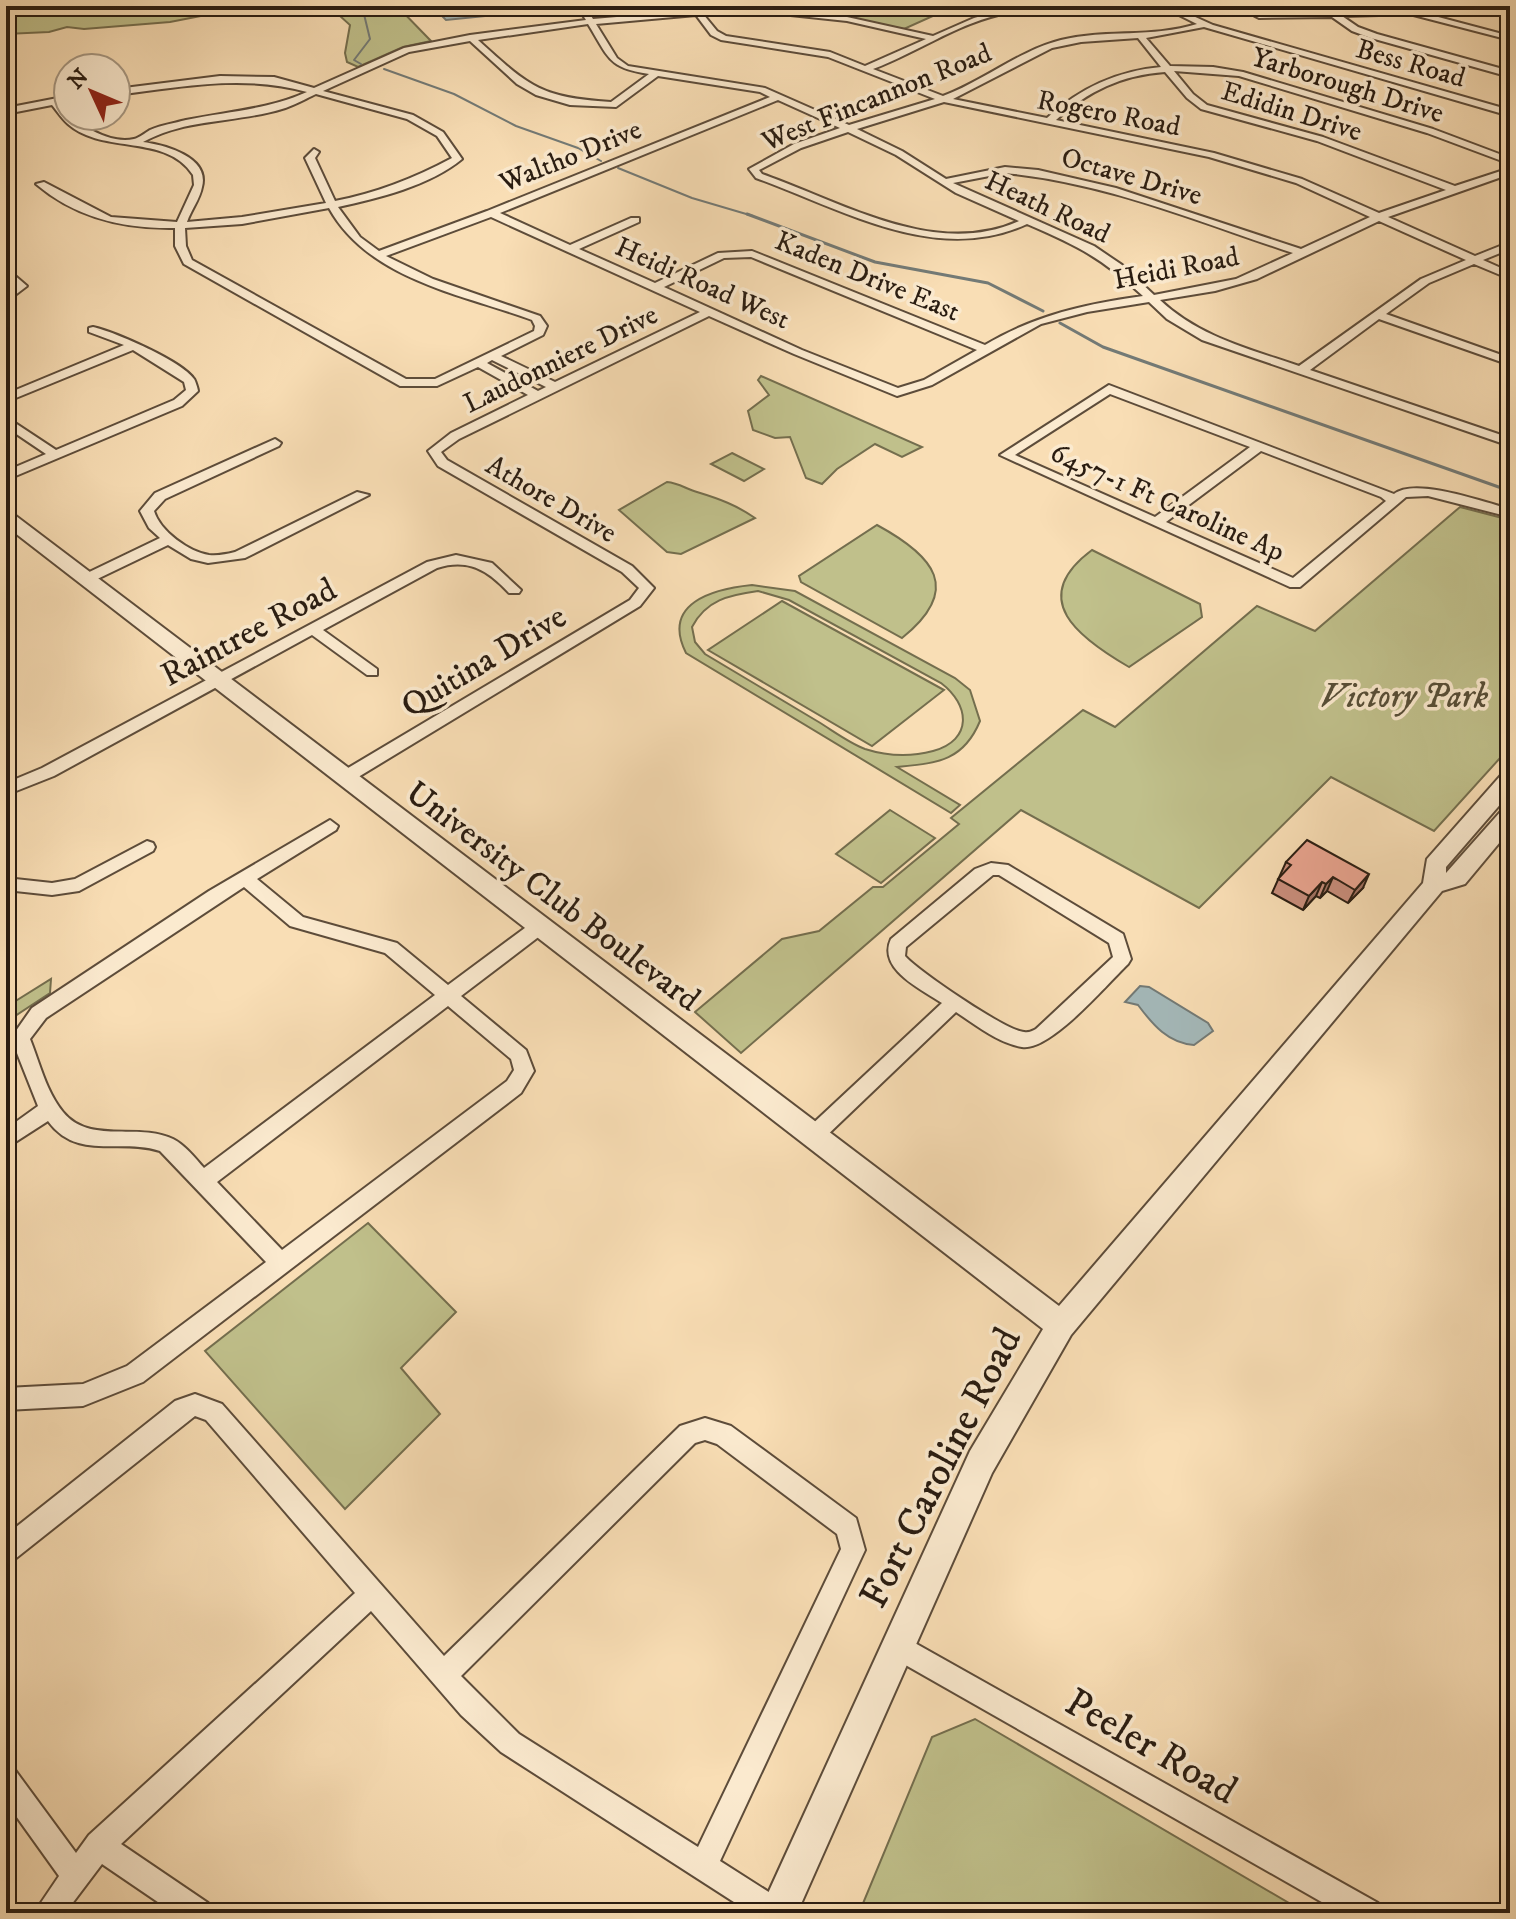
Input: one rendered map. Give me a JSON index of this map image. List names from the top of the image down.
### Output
{
  "streets": {
    "street": [
      "Bess Road",
      "Yarborough Drive",
      "West Fincannon Road",
      "Edidin Drive",
      "Rogero Road",
      "Waltho Drive",
      "Octave Drive",
      "Heath Road",
      "Heidi Road",
      "Kaden Drive East",
      "Heidi Road West",
      "Laudonniere Drive",
      "Athore Drive",
      "6457-1 Ft Caroline Ap",
      "Raintree Road",
      "Quitina Drive",
      "University Club Boulevard",
      "Fort Caroline Road",
      "Peeler Road"
    ]
  },
  "crossings": [
    ["Bess Road", "West Fincannon Road"],
    ["Yarborough Drive", "Edidin Drive"],
    ["Yarborough Drive", "Rogero Road"],
    ["West Fincannon Road", "Edidin Drive"],
    ["West Fincannon Road", "Rogero Road"],
    ["West Fincannon Road", "Heath Road"],
    ["Edidin Drive", "Heidi Road"],
    ["Rogero Road", "Heidi Road"],
    ["Waltho Drive", "Heath Road"],
    ["Waltho Drive", "Heidi Road West"],
    ["Octave Drive", "Heath Road"],
    ["Octave Drive", "Heidi Road"],
    ["Heath Road", "Heidi Road"],
    ["Heidi Road", "Kaden Drive East"],
    ["Heidi Road", "Heidi Road West"],
    ["Kaden Drive East", "Heidi Road West"],
    ["Heidi Road West", "Laudonniere Drive"],
    ["Laudonniere Drive", "Athore Drive"],
    ["Athore Drive", "Quitina Drive"],
    ["Raintree Road", "University Club Boulevard"],
    ["Quitina Drive", "University Club Boulevard"],
    ["University Club Boulevard", "Fort Caroline Road"],
    ["Fort Caroline Road", "Peeler Road"]
  ],
  "parks": ["Victory Park"],
  "north": "top left"
}
